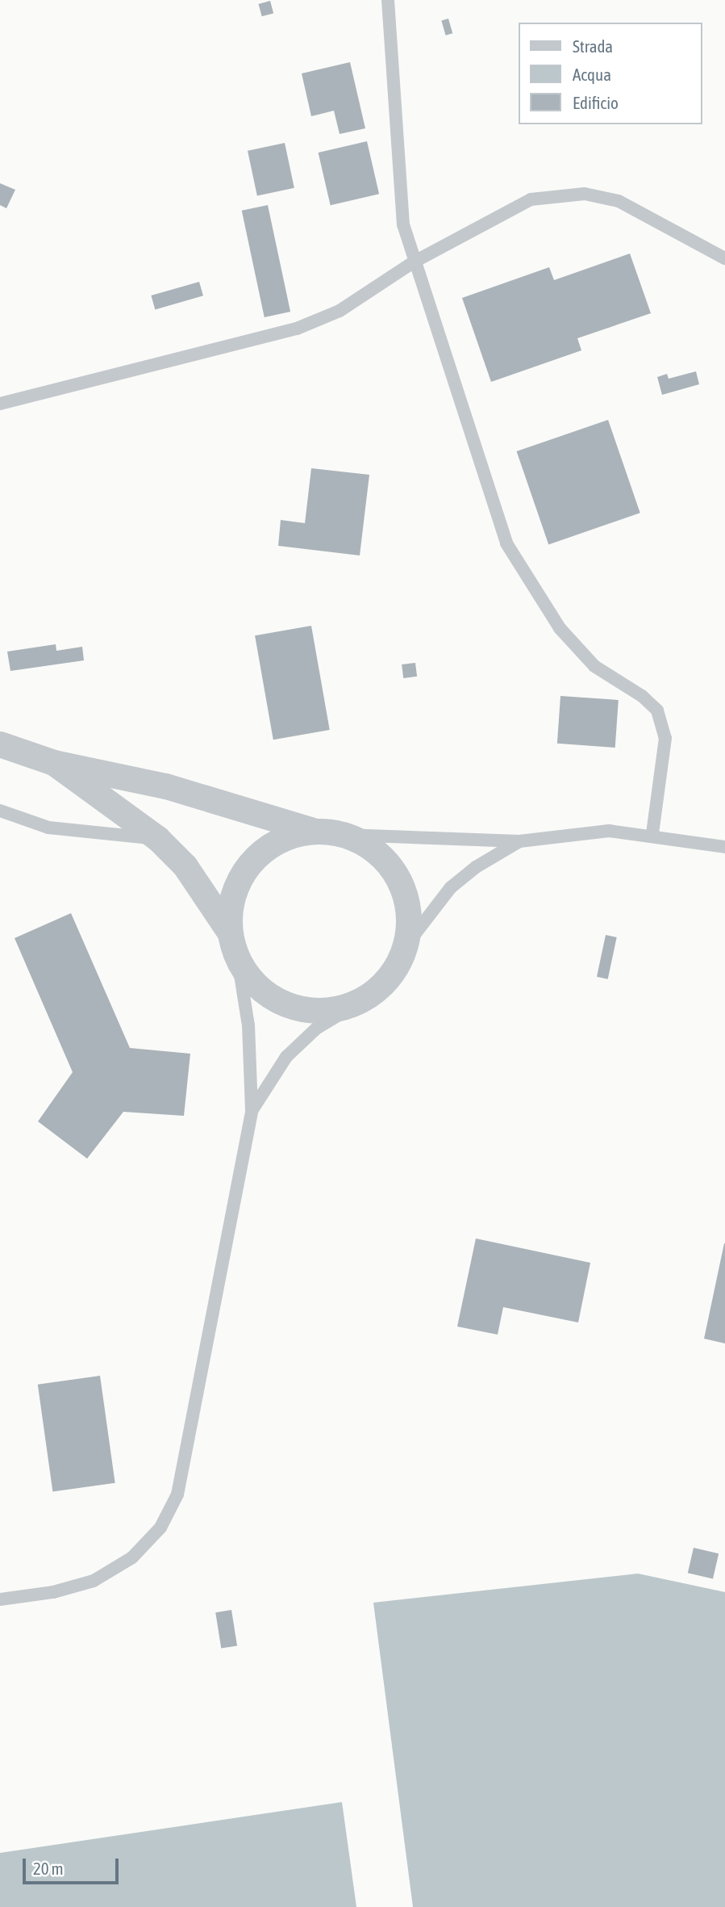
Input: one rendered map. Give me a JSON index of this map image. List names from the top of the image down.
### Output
{
  "legend": ["Strada", "Acqua", "Edificio"],
  "scale_bar": "20 m"
}
